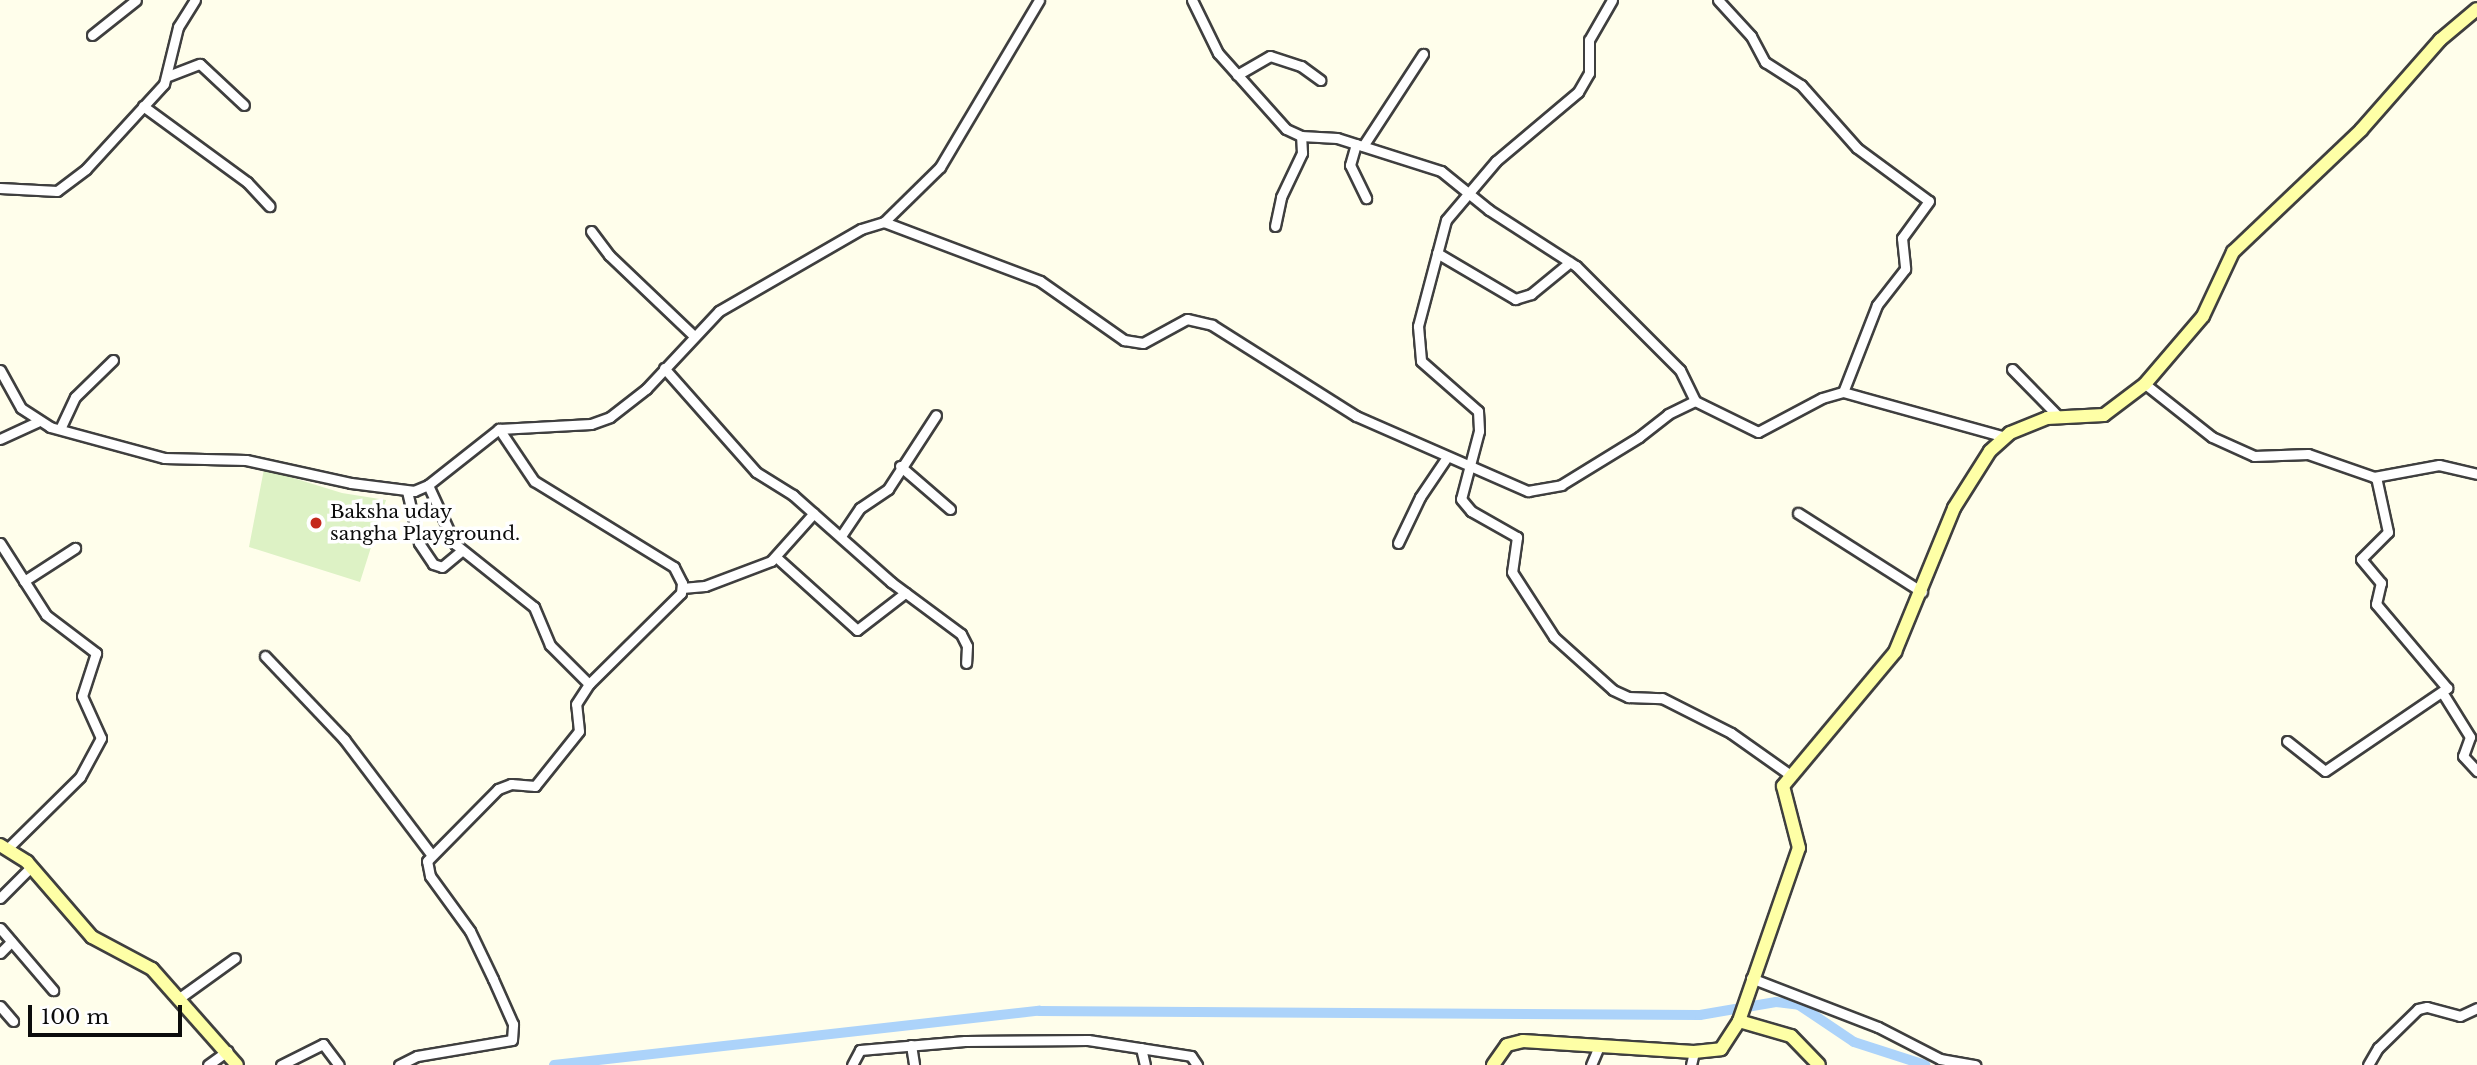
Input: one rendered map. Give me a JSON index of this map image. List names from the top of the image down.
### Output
{
  "places": ["Baksha uday sangha Playground."],
  "scale_bar": "100 m"
}
